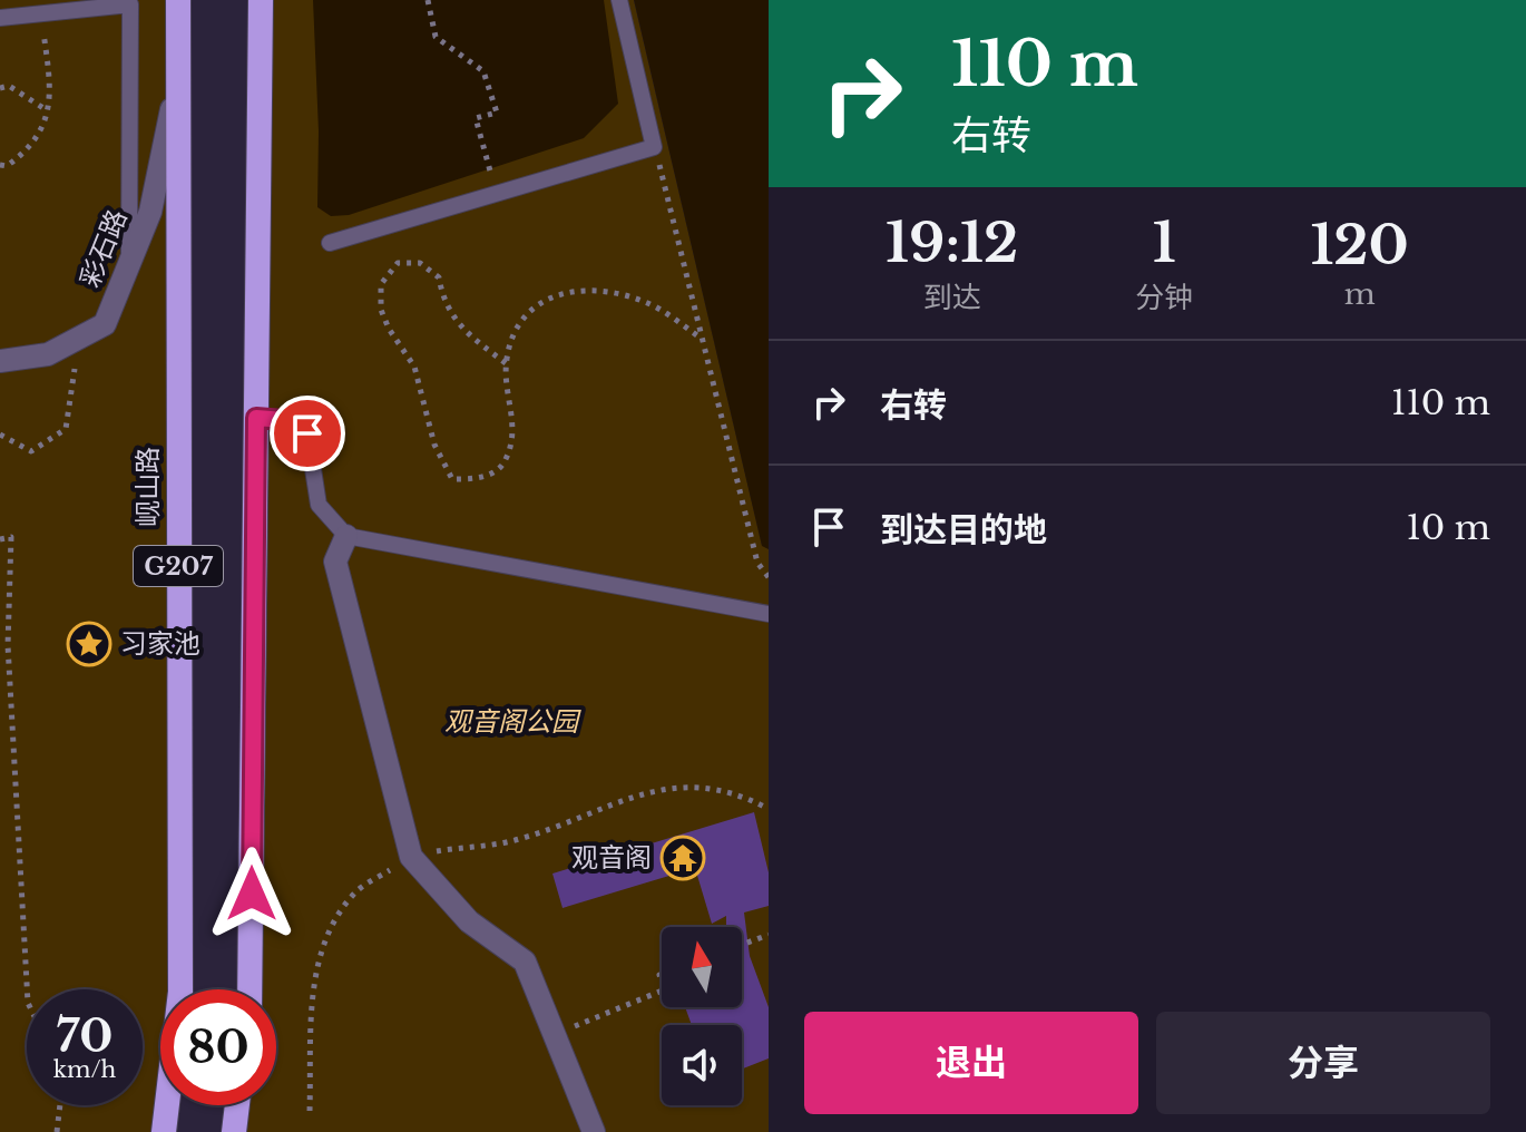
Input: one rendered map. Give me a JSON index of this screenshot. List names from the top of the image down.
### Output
{
  "streets": {
    "highway": ["岘山路", "G207"],
    "street": ["彩石路"]
  },
  "crossings": [
    ["彩石路", "岘山路"]
  ],
  "parks": ["观音阁公园"],
  "places": {
    "place": ["习家池"],
    "temple": ["观音阁"]
  },
  "north": "top",
  "page": {
    "turn": ["110 m", "右转"],
    "eta": [
      "19:12",
      "到达",
      "1",
      "分钟",
      "120",
      "m"
    ],
    "list": [
      {
        "name": "右转",
        "value": "110 m"
      },
      {
        "name": "到达目的地",
        "value": "10 m"
      }
    ],
    "speed": "70 km/h",
    "limit": "80",
    "buttons": ["退出", "分享"]
  }
}
